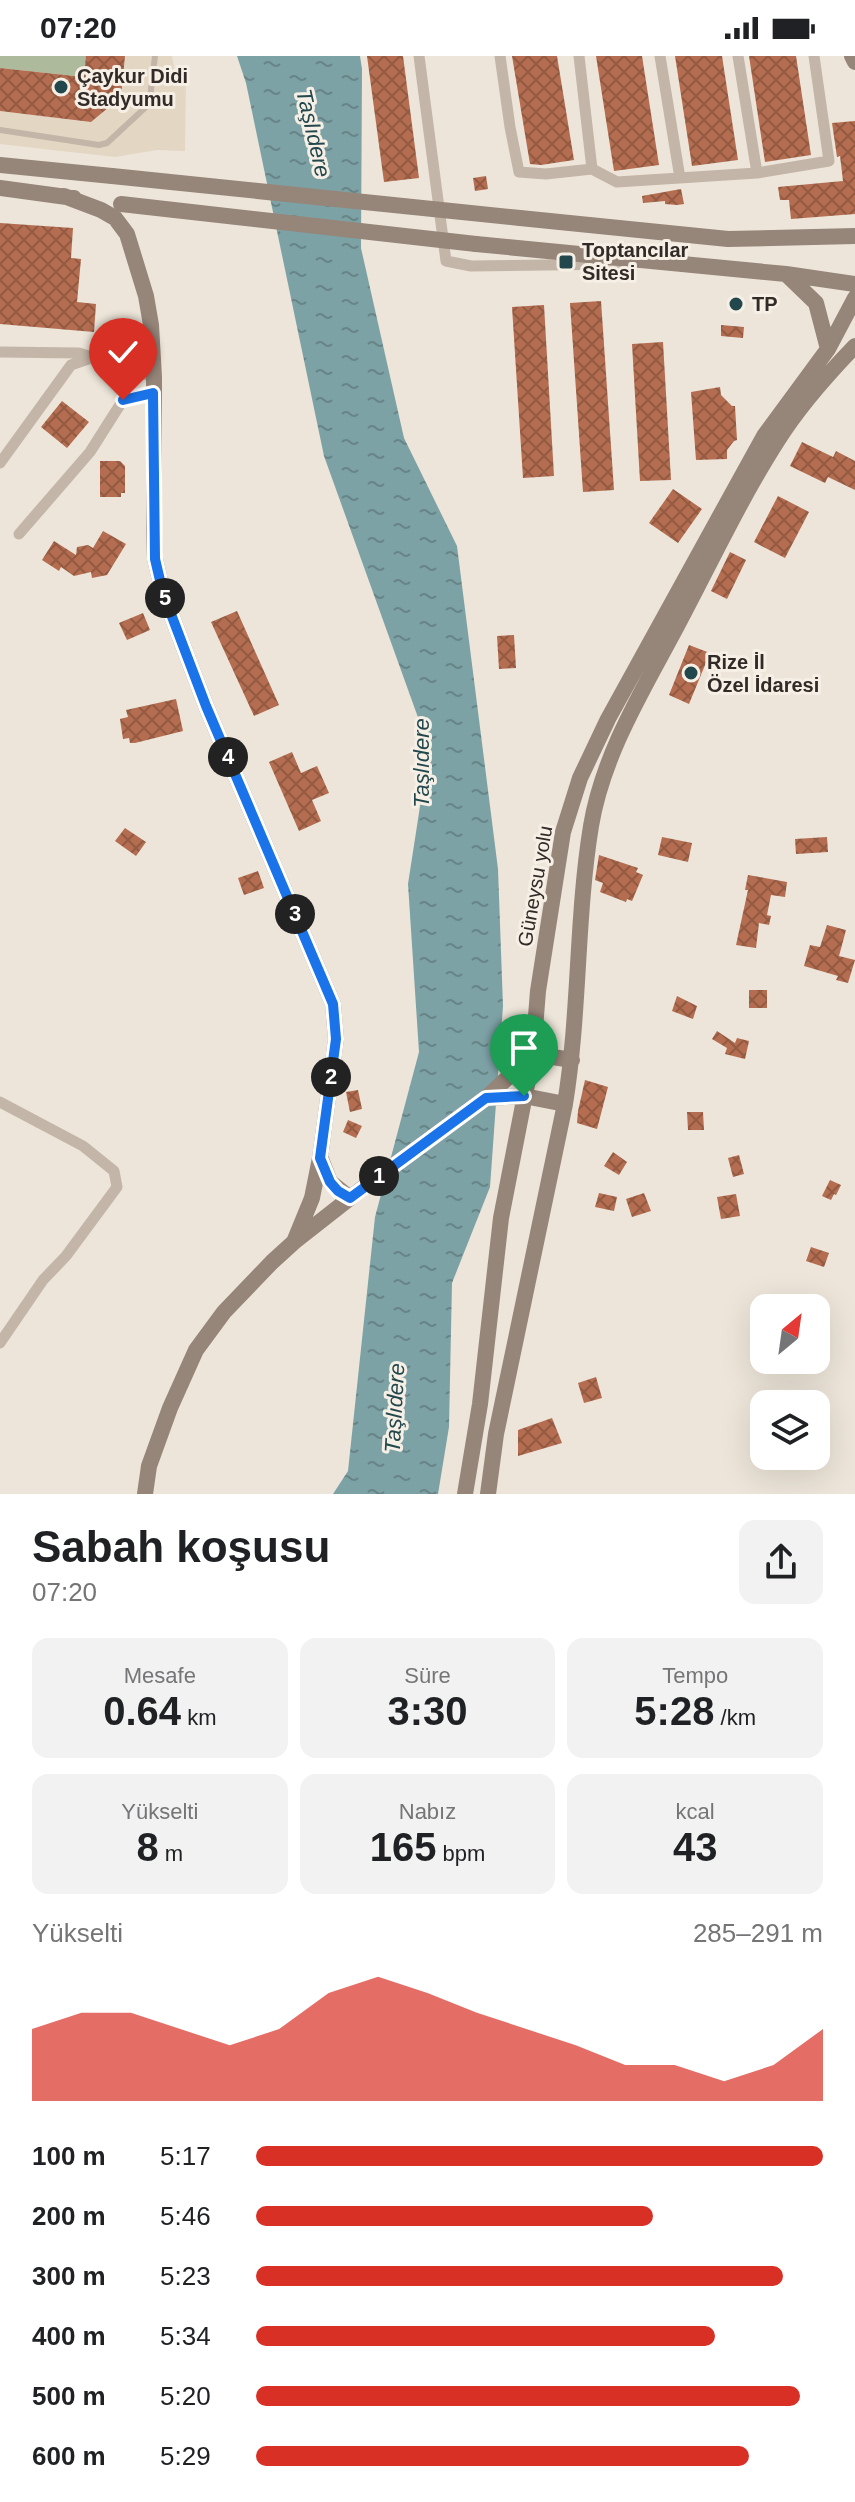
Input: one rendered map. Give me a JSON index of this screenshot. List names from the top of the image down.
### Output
{
  "streets": {
    "main road": ["Güneysu yolu"]
  },
  "water": ["Taşlıdere"],
  "places": {
    "other": ["Çaykur Didi Stadyumu", "TP", "Rize İl Özel İdaresi"],
    "transit": ["Toptancılar Sitesi"]
  },
  "north": "top right",
  "page": {
    "status": "07:20",
    "pins": [
      "5",
      "4",
      "3",
      "2",
      "1"
    ],
    "heading": ["Sabah koşusu", "07:20"],
    "stats": [
      ["Mesafe", "0.64 km"],
      ["Süre", "3:30"],
      ["Tempo", "5:28 /km"],
      ["Yükselti", "8 m"],
      ["Nabız", "165 bpm"],
      ["kcal", "43"]
    ],
    "chart": ["Yükselti", "285–291 m"],
    "list": [
      {
        "name": "100 m",
        "note": "5:17"
      },
      {
        "name": "200 m",
        "note": "5:46"
      },
      {
        "name": "300 m",
        "note": "5:23"
      },
      {
        "name": "400 m",
        "note": "5:34"
      },
      {
        "name": "500 m",
        "note": "5:20"
      },
      {
        "name": "600 m",
        "note": "5:29"
      }
    ]
  }
}
